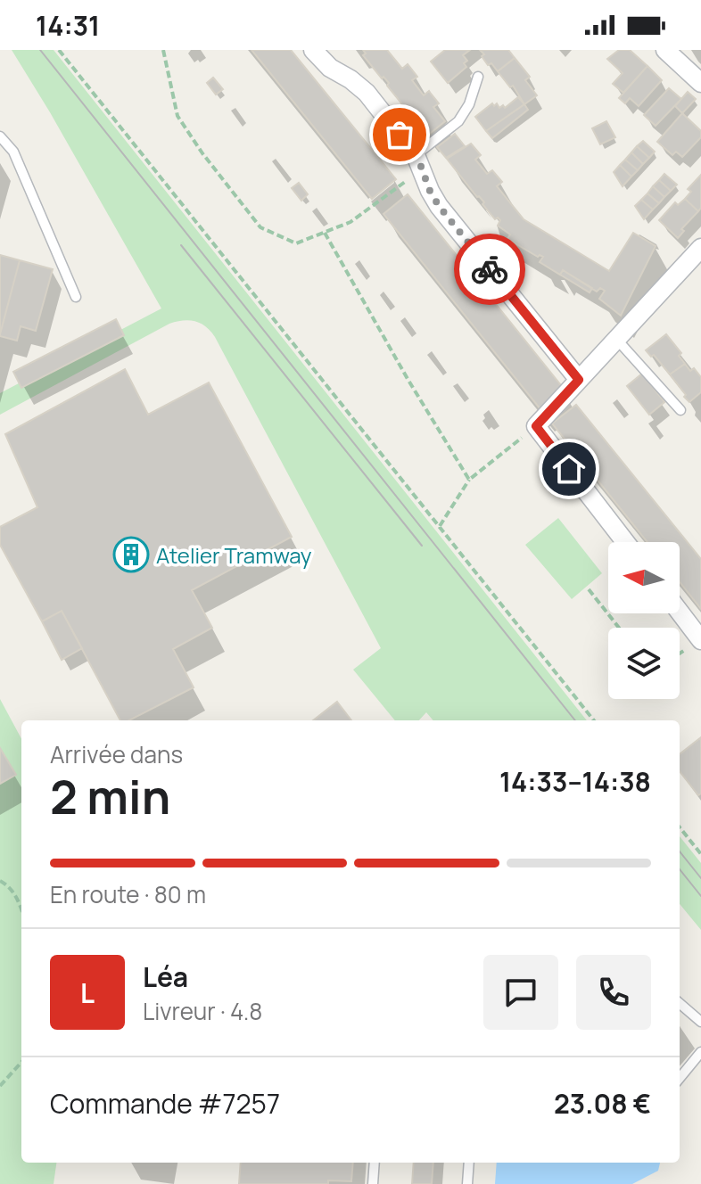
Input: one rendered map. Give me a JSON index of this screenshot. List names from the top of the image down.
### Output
{
  "places": {
    "building": ["Atelier Tramway"]
  },
  "north": "left",
  "page": {
    "status": "14:31",
    "heading": ["2 min", "Arrivée dans", "14:33–14:38"],
    "panel": [
      "Léa",
      "Livreur · 4.8",
      "Commande #7257",
      "23.08 €"
    ],
    "bar": "En route · 80 m",
    "round": "L"
  }
}
